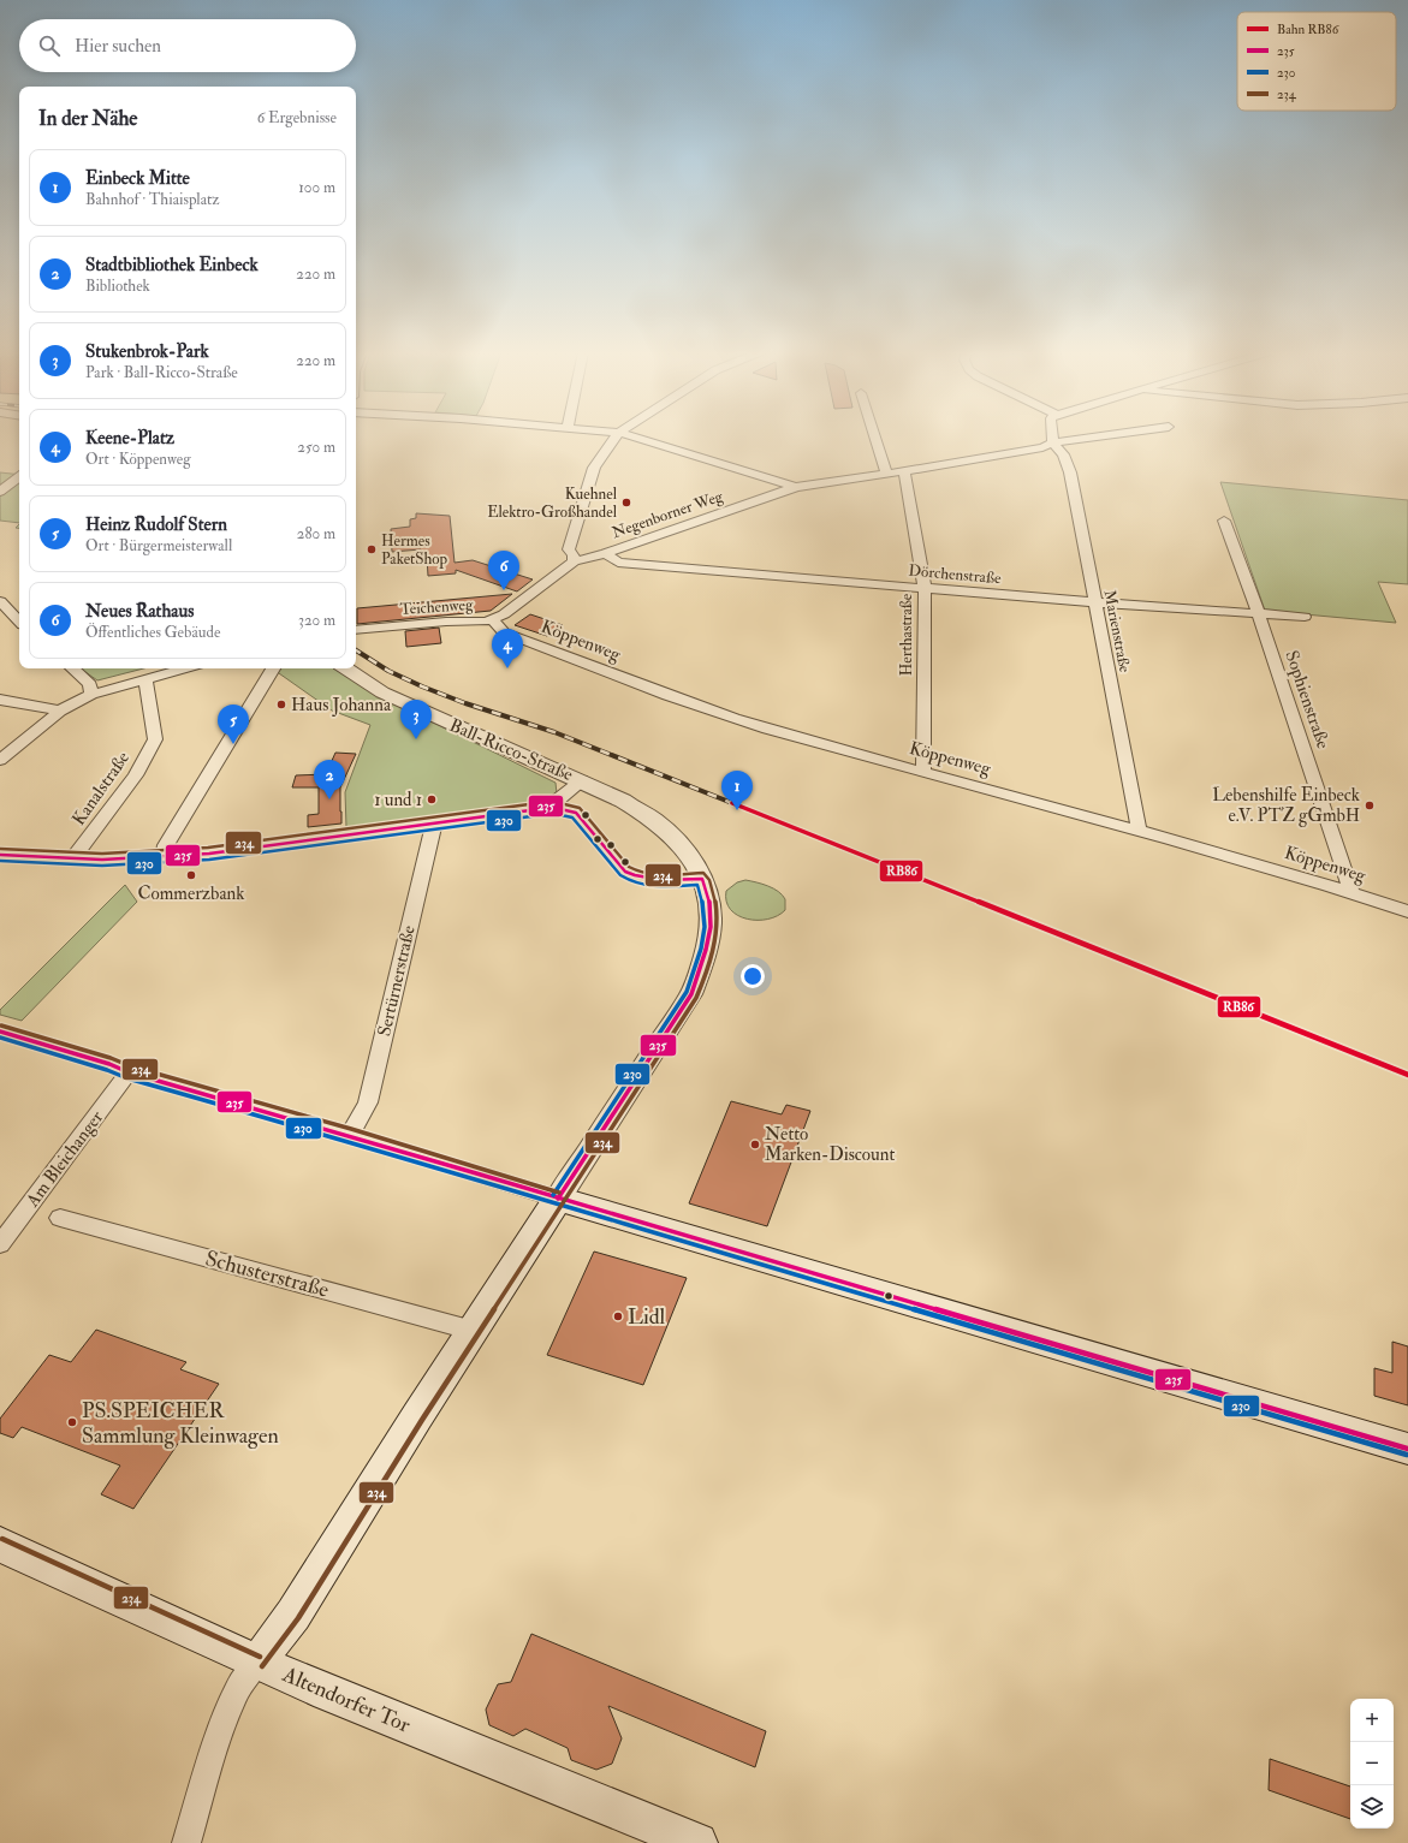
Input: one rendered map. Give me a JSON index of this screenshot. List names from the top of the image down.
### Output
{
  "streets": {
    "main road": ["Altendorfer Tor"],
    "street": [
      "Negenborner Weg",
      "Dörchenstraße",
      "Teichenweg",
      "Marienstraße",
      "Herthastraße",
      "Köppenweg",
      "Sophienstraße",
      "Ball-Ricco-Straße",
      "Kanalstraße",
      "Sertürnerstraße",
      "Am Bleichanger",
      "Schusterstraße"
    ]
  },
  "crossings": [
    ["Negenborner Weg", "Dörchenstraße"],
    ["Negenborner Weg", "Teichenweg"],
    ["Negenborner Weg", "Marienstraße"],
    ["Negenborner Weg", "Herthastraße"],
    ["Dörchenstraße", "Marienstraße"],
    ["Dörchenstraße", "Herthastraße"],
    ["Dörchenstraße", "Sophienstraße"],
    ["Teichenweg", "Köppenweg"],
    ["Marienstraße", "Köppenweg"],
    ["Herthastraße", "Köppenweg"],
    ["Köppenweg", "Sophienstraße"]
  ],
  "places": [
    "Kuehnel Elektro-Großhandel",
    "Hermes PaketShop",
    "Haus Johanna",
    "1 und 1",
    "Lebenshilfe Einbeck e.V. PTZ gGmbH",
    "Commerzbank",
    "Netto Marken-Discount",
    "Lidl",
    "PS.SPEICHER Sammlung Kleinwagen"
  ],
  "lines": [
    "transit line 234",
    "rail line RB86",
    "transit line 235",
    "transit line 230"
  ],
  "legend": [
    "Bahn RB86",
    "235",
    "230",
    "234"
  ],
  "page": {
    "search": "Hier suchen",
    "heading": ["In der Nähe", "6 Ergebnisse"],
    "list": [
      {
        "mark": "1",
        "name": "Einbeck Mitte",
        "note": "Bahnhof · Thiaisplatz",
        "value": "100 m"
      },
      {
        "mark": "2",
        "name": "Stadtbibliothek Einbeck",
        "note": "Bibliothek",
        "value": "220 m"
      },
      {
        "mark": "3",
        "name": "Stukenbrok-Park",
        "note": "Park · Ball-Ricco-Straße",
        "value": "220 m"
      },
      {
        "mark": "4",
        "name": "Keene-Platz",
        "note": "Ort · Köppenweg",
        "value": "250 m"
      },
      {
        "mark": "5",
        "name": "Heinz Rudolf Stern",
        "note": "Ort · Bürgermeisterwall",
        "value": "280 m"
      },
      {
        "mark": "6",
        "name": "Neues Rathaus",
        "note": "Öffentliches Gebäude",
        "value": "320 m"
      }
    ],
    "pins": [
      "6",
      "4",
      "3",
      "5",
      "2",
      "1"
    ],
    "map_buttons": ["+", "−"]
  }
}
